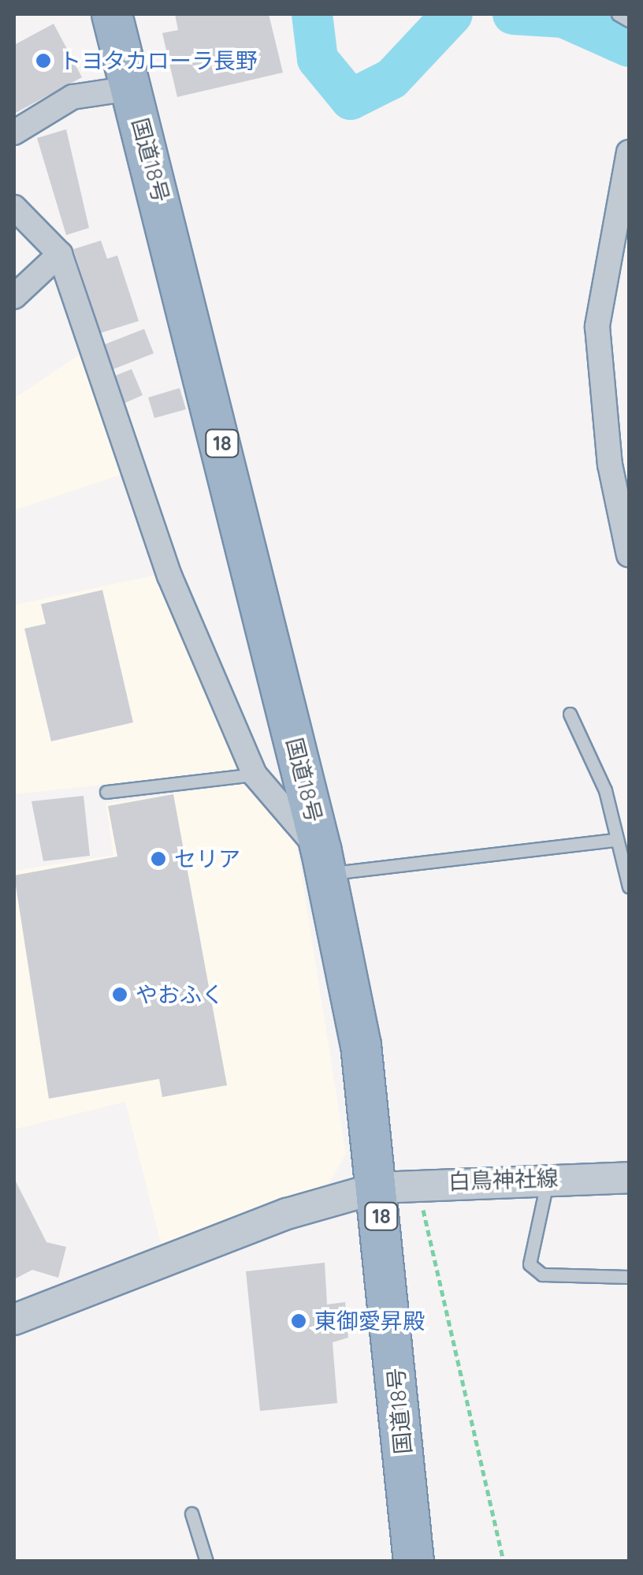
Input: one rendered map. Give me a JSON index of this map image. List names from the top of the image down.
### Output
{
  "streets": {
    "highway": ["国道18号", "18"],
    "street": ["白鳥神社線"]
  },
  "crossings": [
    ["国道18号", "白鳥神社線"]
  ],
  "places": [
    "トヨタカローラ長野",
    "セリア",
    "やおふく",
    "東御愛昇殿"
  ]
}
